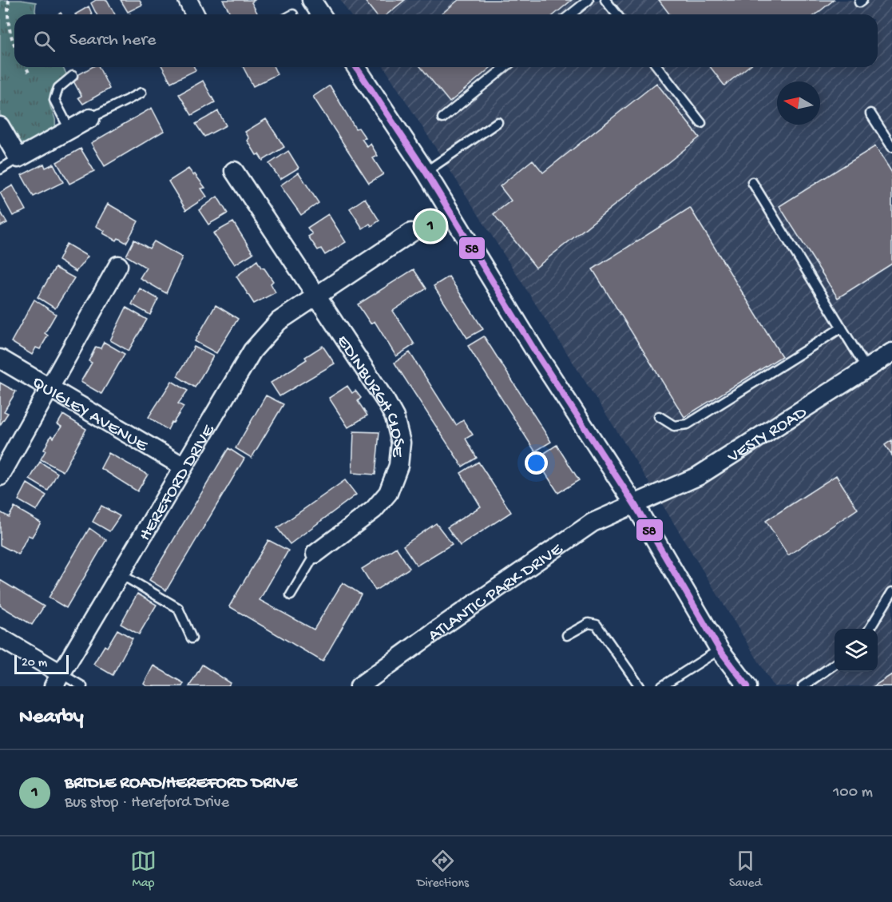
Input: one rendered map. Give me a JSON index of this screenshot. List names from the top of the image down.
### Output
{
  "streets": {
    "street": [
      "EDINBURGH CLOSE",
      "QUIGLEY AVENUE",
      "VESTY ROAD",
      "HEREFORD DRIVE",
      "ATLANTIC PARK DRIVE"
    ]
  },
  "crossings": [
    ["EDINBURGH CLOSE", "HEREFORD DRIVE"],
    ["QUIGLEY AVENUE", "HEREFORD DRIVE"],
    ["VESTY ROAD", "ATLANTIC PARK DRIVE"]
  ],
  "lines": ["transit line 58"],
  "scale_bar": "20 m",
  "north": "left",
  "page": {
    "search": "Search here",
    "pins": "1",
    "scale": "20 m",
    "heading": "Nearby",
    "list": [
      {
        "mark": "1",
        "name": "BRIDLE ROAD/HEREFORD DRIVE",
        "note": "Bus stop · Hereford Drive",
        "value": "100 m"
      }
    ],
    "nav": ["Map", "Directions", "Saved"]
  }
}
